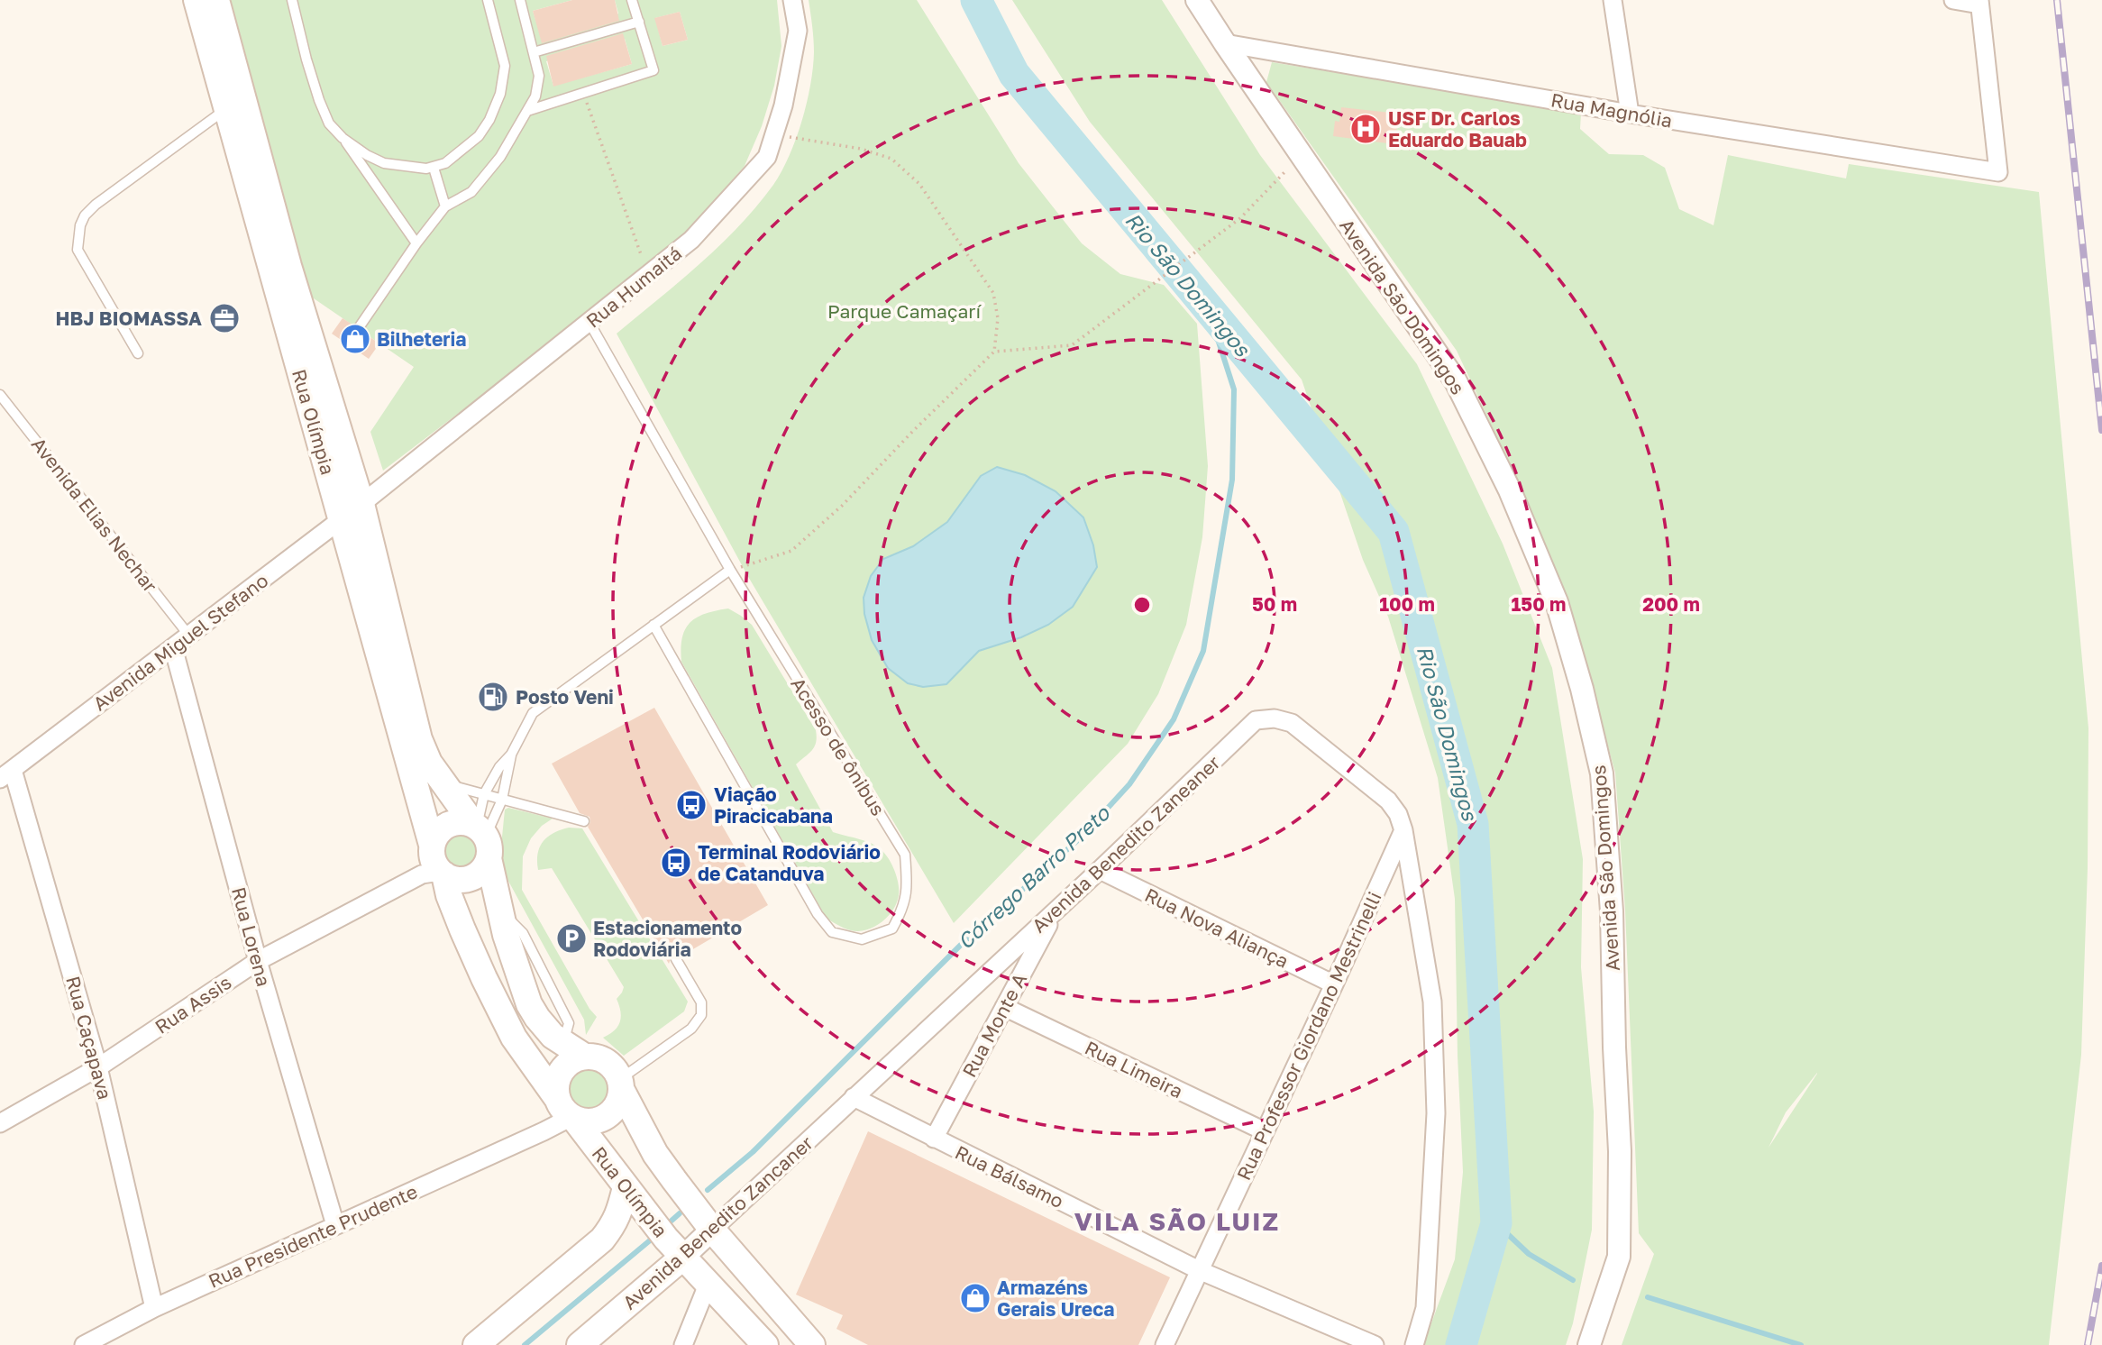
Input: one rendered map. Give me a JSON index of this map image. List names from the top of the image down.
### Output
{
  "streets": {
    "main road": ["Rua Olímpia", "Avenida Benedito Zancaner"],
    "street": [
      "Rua Magnólia",
      "Rua Humaitá",
      "Avenida São Domingos",
      "Avenida Miguel Stefano",
      "Avenida Benedito Zaneaner",
      "Rua Nova Aliança",
      "Rua Lorena",
      "Rua Assis",
      "Rua Monte A",
      "Rua Professor Giordano Mestrinelli",
      "Rua Caçapava",
      "Rua Limeira",
      "Rua Bálsamo",
      "Rua Presidente Prudente"
    ],
    "lane": ["Avenida Elias Nechar", "Acesso de ônibus"]
  },
  "crossings": [
    ["Rua Magnólia", "Avenida São Domingos"],
    ["Rua Humaitá", "Rua Olímpia"],
    ["Rua Humaitá", "Avenida Miguel Stefano"],
    ["Rua Humaitá", "Acesso de ônibus"],
    ["Rua Olímpia", "Avenida Miguel Stefano"],
    ["Rua Olímpia", "Rua Assis"],
    ["Rua Olímpia", "Avenida Benedito Zancaner"],
    ["Rua Olímpia", "Rua Presidente Prudente"],
    ["Avenida Elias Nechar", "Avenida Miguel Stefano"],
    ["Avenida Miguel Stefano", "Rua Lorena"],
    ["Avenida Miguel Stefano", "Rua Caçapava"],
    ["Avenida Benedito Zaneaner", "Rua Nova Aliança"],
    ["Avenida Benedito Zaneaner", "Rua Monte A"],
    ["Avenida Benedito Zaneaner", "Rua Professor Giordano Mestrinelli"],
    ["Avenida Benedito Zaneaner", "Rua Bálsamo"],
    ["Avenida Benedito Zaneaner", "Avenida Benedito Zancaner"],
    ["Rua Nova Aliança", "Rua Professor Giordano Mestrinelli"],
    ["Rua Lorena", "Rua Assis"],
    ["Rua Lorena", "Rua Presidente Prudente"],
    ["Rua Assis", "Rua Caçapava"],
    ["Rua Monte A", "Rua Limeira"],
    ["Rua Monte A", "Rua Bálsamo"],
    ["Rua Professor Giordano Mestrinelli", "Rua Limeira"],
    ["Rua Professor Giordano Mestrinelli", "Rua Bálsamo"],
    ["Rua Caçapava", "Rua Presidente Prudente"],
    ["Rua Bálsamo", "Avenida Benedito Zancaner"]
  ],
  "districts": ["VILA SÃO LUIZ"],
  "water": ["Rio São Domingos", "Córrego Barro Preto"],
  "parks": ["Parque Camaçarí"],
  "places": {
    "hospital": ["USF Dr. Carlos Eduardo Bauab"],
    "office": ["HBJ BIOMASSA"],
    "shop": ["Bilheteria", "Armazéns Gerais Ureca"],
    "fuel station": ["Posto Veni"],
    "bus stop": ["Viação Piracicabana", "Terminal Rodoviário de Catanduva"],
    "parking": ["Estacionamento Rodoviária"]
  },
  "rings": [
    "50 m",
    "100 m",
    "150 m",
    "200 m"
  ]
}
